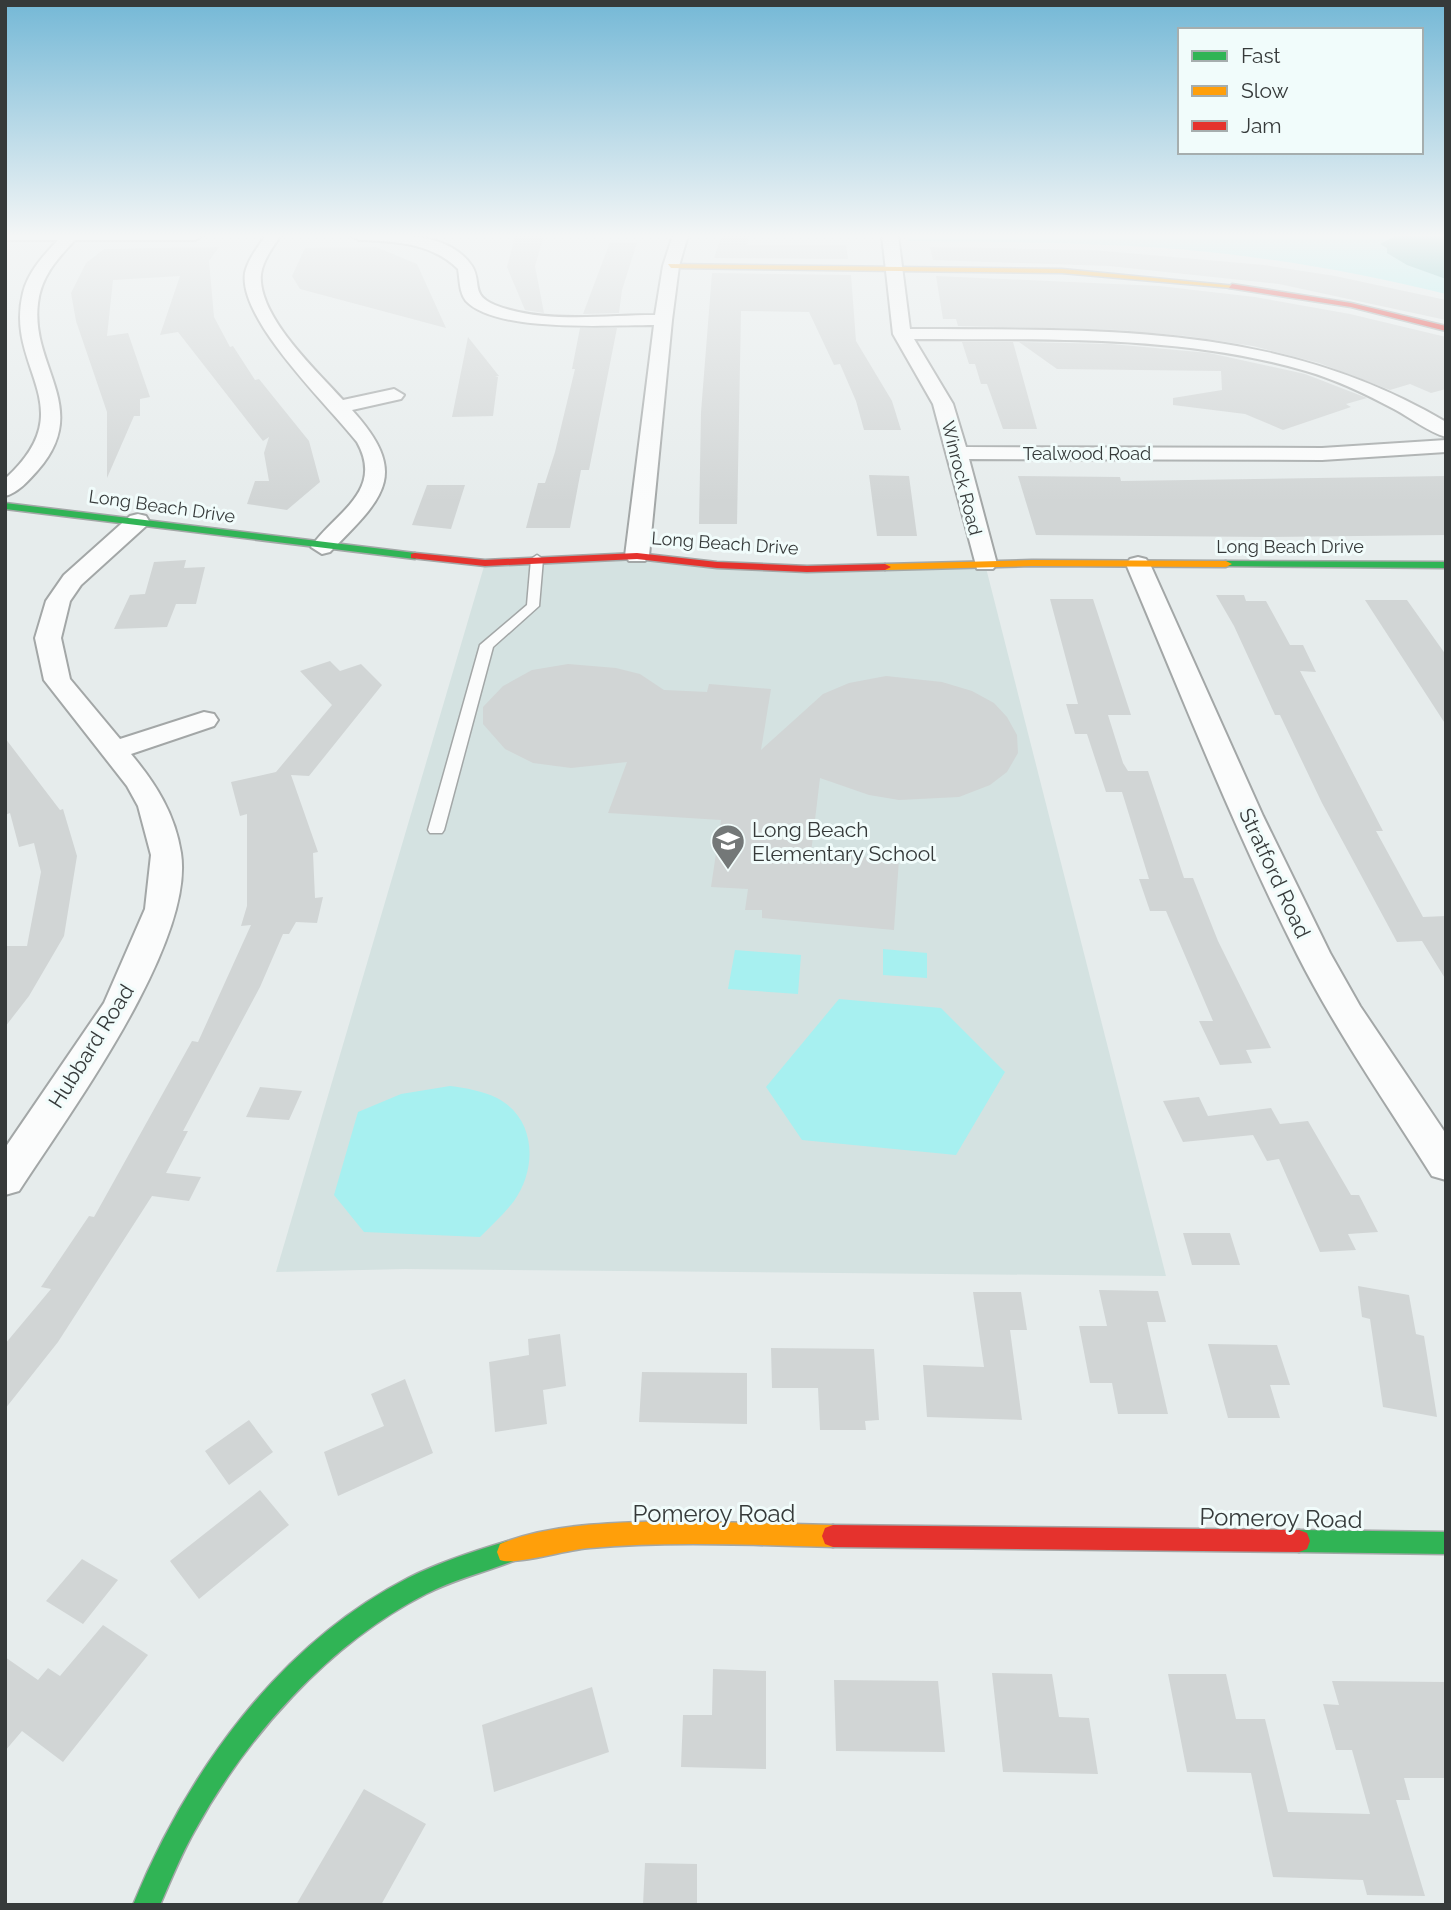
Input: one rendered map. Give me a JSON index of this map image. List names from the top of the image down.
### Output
{
  "streets": {
    "street": [
      "Tealwood Road",
      "Winrock Road",
      "Long Beach Drive",
      "Stratford Road",
      "Hubbard Road",
      "Pomeroy Road"
    ]
  },
  "crossings": [
    ["Tealwood Road", "Winrock Road"],
    ["Winrock Road", "Long Beach Drive"],
    ["Long Beach Drive", "Stratford Road"],
    ["Long Beach Drive", "Hubbard Road"]
  ],
  "places": {
    "school or university": ["Long Beach Elementary School"]
  },
  "legend": ["Fast", "Slow", "Jam"]
}
